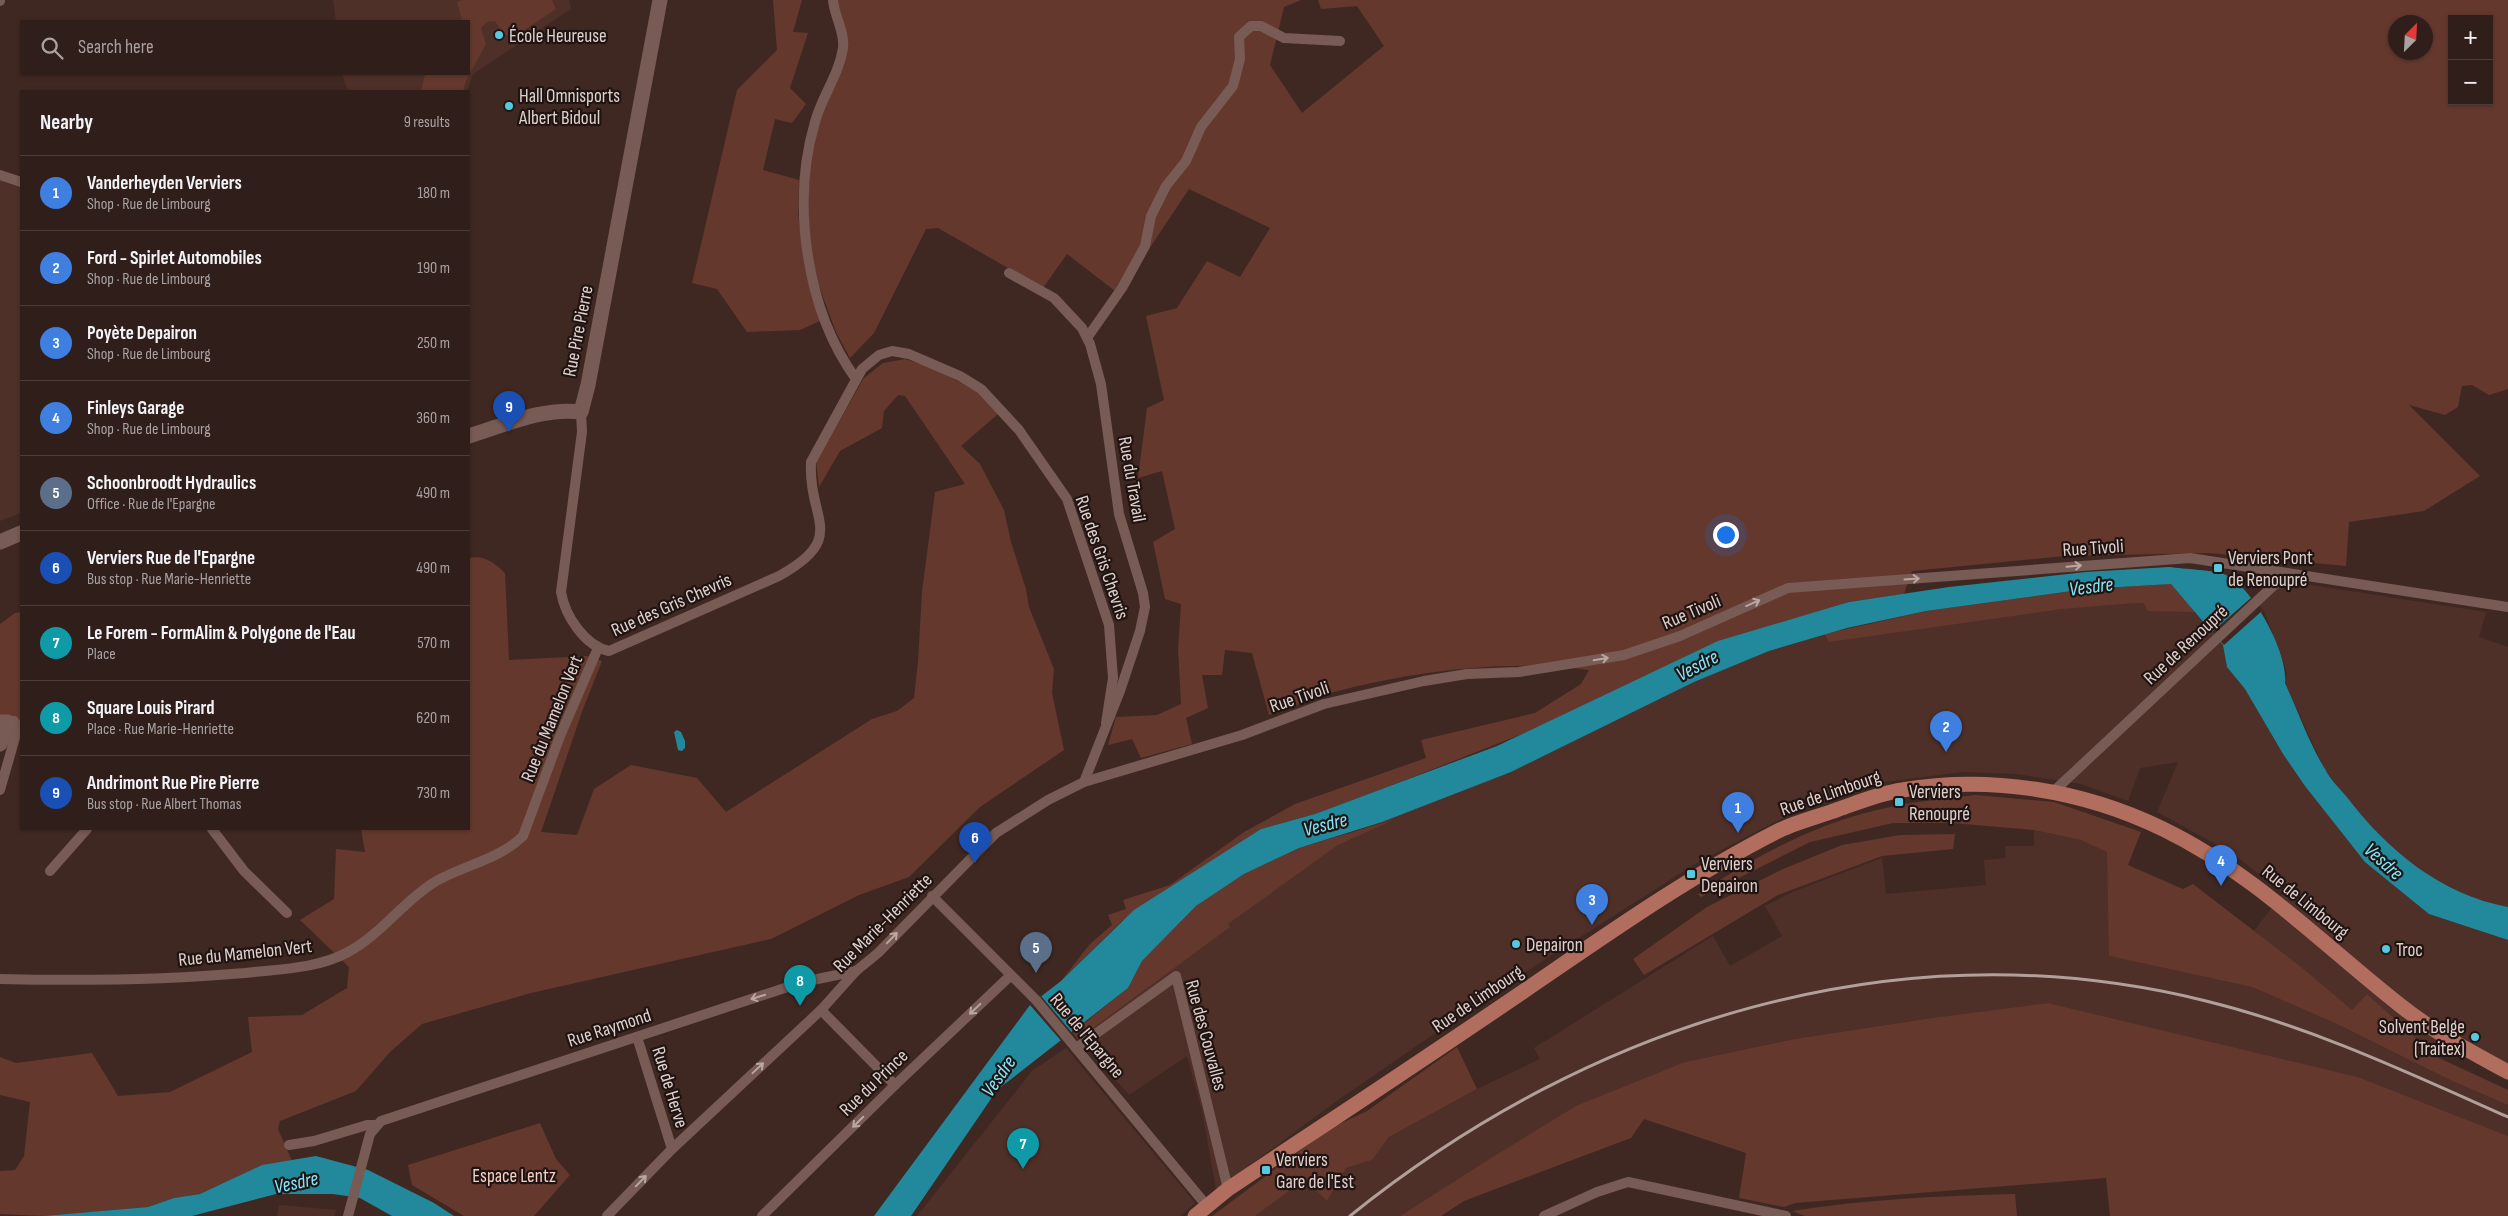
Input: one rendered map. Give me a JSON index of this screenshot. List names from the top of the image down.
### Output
{
  "streets": {
    "main road": ["Rue de Limbourg"],
    "street": [
      "Rue Pire Pierre",
      "Rue du Travail",
      "Rue Tivoli",
      "Rue des Gris Chevris",
      "Rue de Renoupré",
      "Rue du Mamelon Vert",
      "Rue Marie-Henriette",
      "Rue Raymond",
      "Rue de l'Epargne",
      "Rue des Couvalles",
      "Rue du Prince",
      "Rue de Herve"
    ]
  },
  "crossings": [
    ["Rue Pire Pierre", "Rue des Gris Chevris"],
    ["Rue Pire Pierre", "Rue du Mamelon Vert"],
    ["Rue du Travail", "Rue des Gris Chevris"],
    ["Rue Tivoli", "Rue de Renoupré"],
    ["Rue Tivoli", "Rue Marie-Henriette"],
    ["Rue des Gris Chevris", "Rue du Mamelon Vert"],
    ["Rue de Renoupré", "Rue de Limbourg"],
    ["Rue de Limbourg", "Rue de l'Epargne"],
    ["Rue de Limbourg", "Rue des Couvalles"],
    ["Rue Marie-Henriette", "Rue Raymond"],
    ["Rue Marie-Henriette", "Rue de l'Epargne"],
    ["Rue Marie-Henriette", "Rue de Herve"],
    ["Rue Raymond", "Rue de Herve"],
    ["Rue de l'Epargne", "Rue des Couvalles"],
    ["Rue de l'Epargne", "Rue du Prince"]
  ],
  "one_way": [
    "Rue Tivoli",
    "Rue Marie-Henriette",
    "Rue Raymond",
    "Rue du Prince"
  ],
  "water": ["Vesdre"],
  "parks": ["Espace Lentz"],
  "places": {
    "other": [
      "École Heureuse",
      "Hall Omnisports Albert Bidoul",
      "Depairon",
      "Troc",
      "Solvent Belge (Traitex)"
    ],
    "transit": [
      "Verviers Pont de Renoupré",
      "Verviers Renoupré",
      "Verviers Depairon",
      "Verviers Gare de l'Est"
    ]
  },
  "north": "top right",
  "page": {
    "map_buttons": ["+", "−"],
    "search": "Search here",
    "heading": ["Nearby", "9 results"],
    "list": [
      {
        "mark": "1",
        "name": "Vanderheyden Verviers",
        "note": "Shop · Rue de Limbourg",
        "value": "180 m"
      },
      {
        "mark": "2",
        "name": "Ford - Spirlet Automobiles",
        "note": "Shop · Rue de Limbourg",
        "value": "190 m"
      },
      {
        "mark": "3",
        "name": "Poyète Depairon",
        "note": "Shop · Rue de Limbourg",
        "value": "250 m"
      },
      {
        "mark": "4",
        "name": "Finleys Garage",
        "note": "Shop · Rue de Limbourg",
        "value": "360 m"
      },
      {
        "mark": "5",
        "name": "Schoonbroodt Hydraulics",
        "note": "Office · Rue de l'Epargne",
        "value": "490 m"
      },
      {
        "mark": "6",
        "name": "Verviers Rue de l'Epargne",
        "note": "Bus stop · Rue Marie-Henriette",
        "value": "490 m"
      },
      {
        "mark": "7",
        "name": "Le Forem - FormAlim & Polygone de l'Eau",
        "note": "Place",
        "value": "570 m"
      },
      {
        "mark": "8",
        "name": "Square Louis Pirard",
        "note": "Place · Rue Marie-Henriette",
        "value": "620 m"
      },
      {
        "mark": "9",
        "name": "Andrimont Rue Pire Pierre",
        "note": "Bus stop · Rue Albert Thomas",
        "value": "730 m"
      }
    ],
    "pins": [
      "9",
      "2",
      "1",
      "6",
      "4",
      "3",
      "5",
      "8",
      "7"
    ]
  }
}
